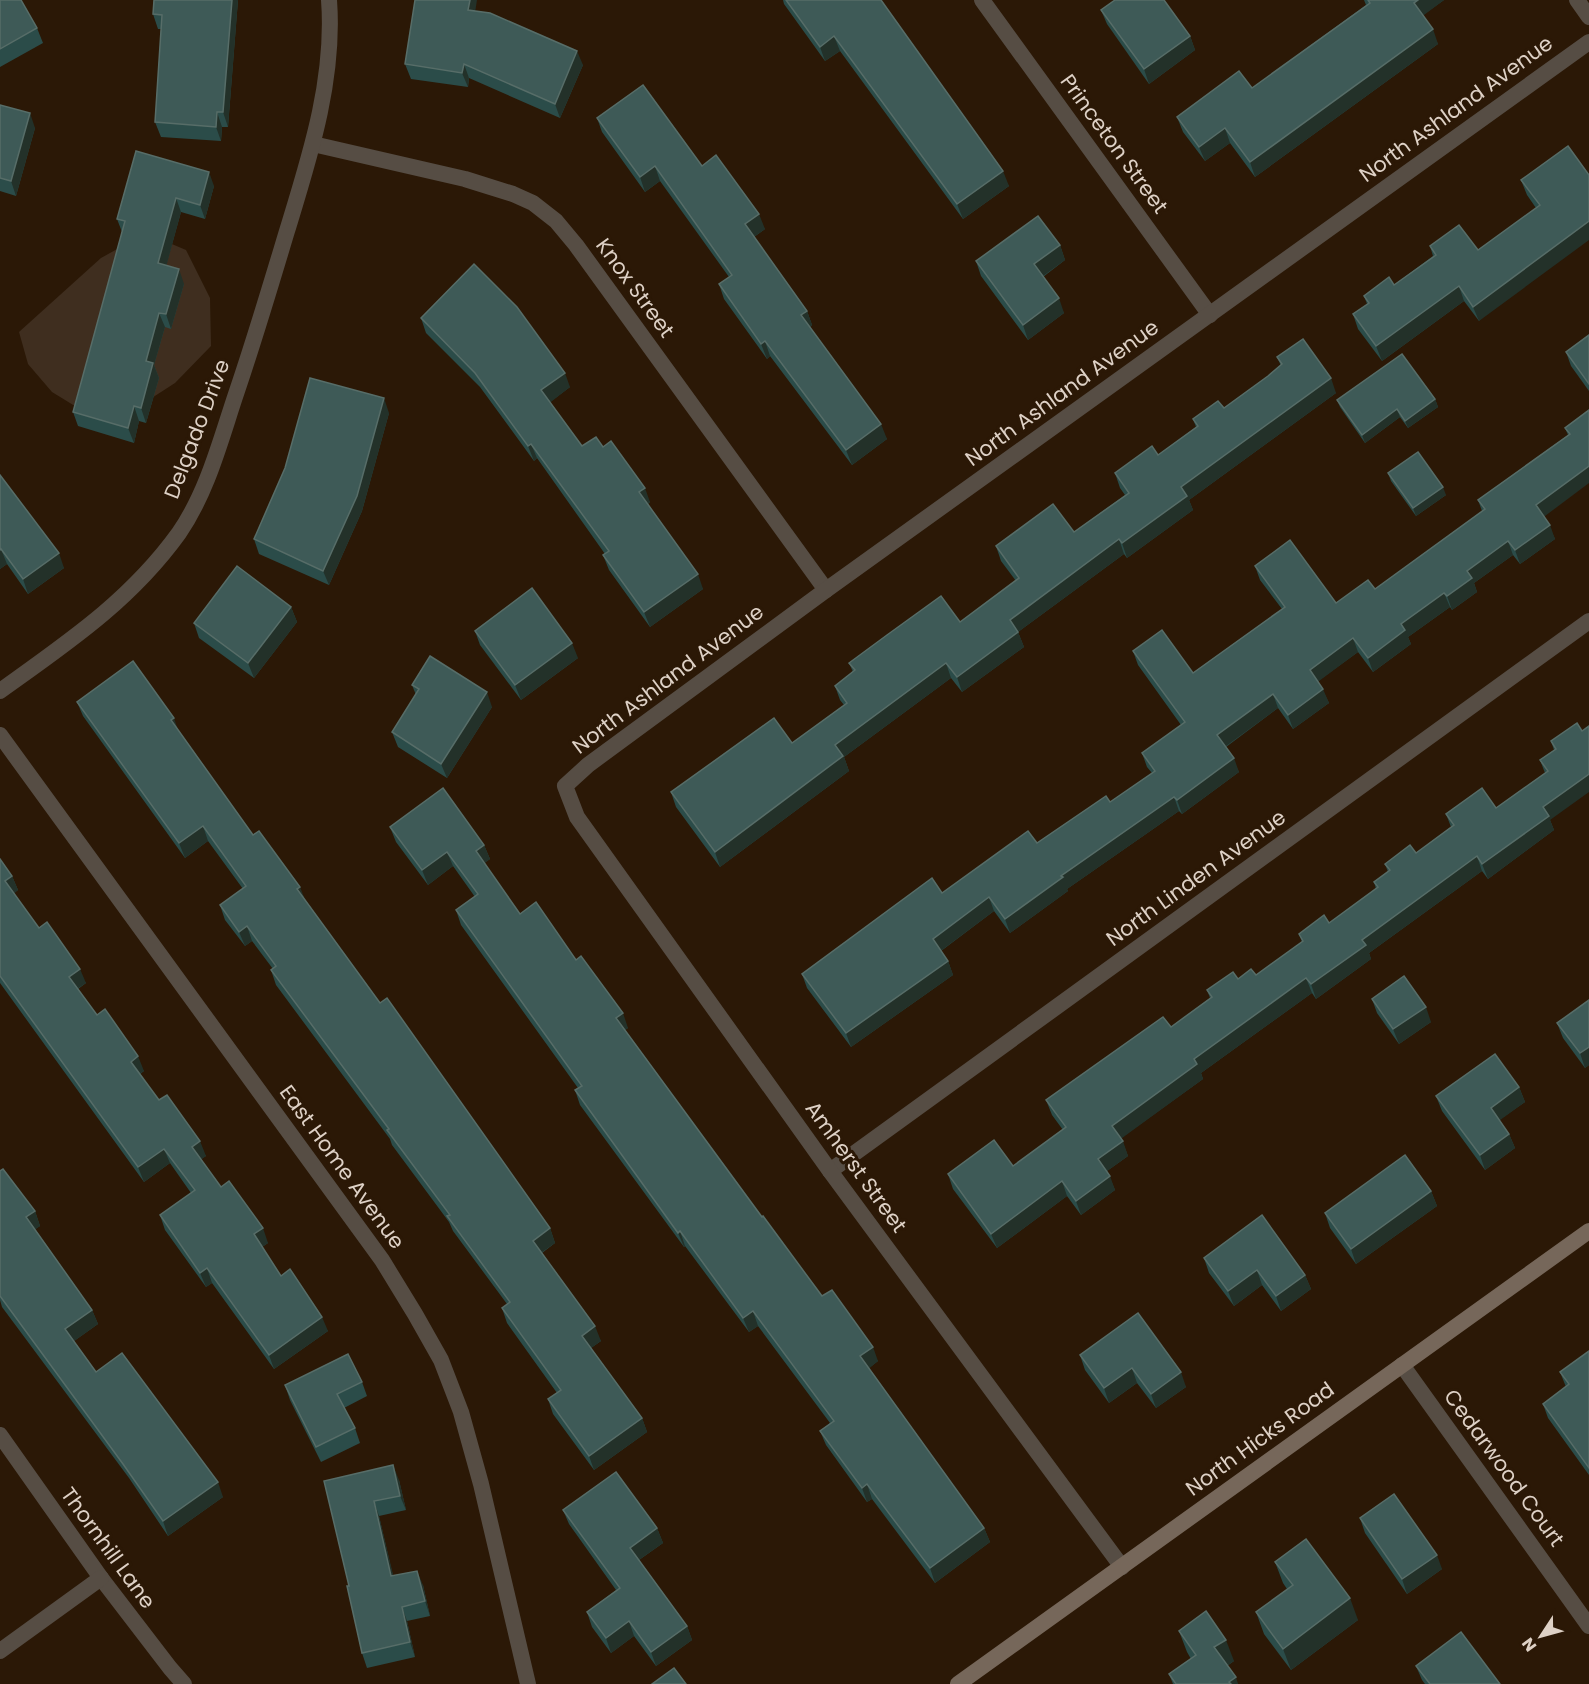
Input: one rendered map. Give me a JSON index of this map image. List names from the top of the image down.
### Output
{
  "streets": {
    "main road": ["North Hicks Road"],
    "street": [
      "North Ashland Avenue",
      "Princeton Street",
      "Knox Street",
      "Delgado Drive",
      "North Linden Avenue",
      "East Home Avenue",
      "Amherst Street",
      "Cedarwood Court",
      "Thornhill Lane"
    ]
  },
  "crossings": [
    ["North Ashland Avenue", "Princeton Street"],
    ["North Ashland Avenue", "Knox Street"],
    ["North Ashland Avenue", "Amherst Street"],
    ["Knox Street", "Delgado Drive"],
    ["North Linden Avenue", "Amherst Street"],
    ["Amherst Street", "North Hicks Road"],
    ["North Hicks Road", "Cedarwood Court"]
  ],
  "north": "bottom left"
}
